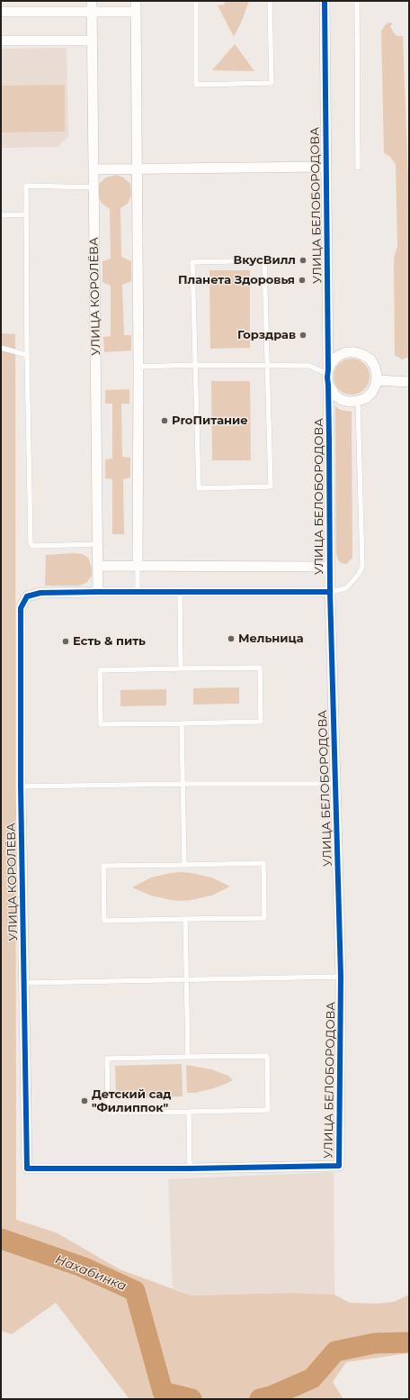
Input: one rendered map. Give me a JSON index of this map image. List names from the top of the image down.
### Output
{
  "streets": {
    "street": ["УЛИЦА БЕЛОБОРОДОВА", "УЛИЦА КОРОЛЁВА"]
  },
  "crossings": [
    ["УЛИЦА БЕЛОБОРОДОВА", "УЛИЦА КОРОЛЁВА"]
  ],
  "water": ["Нахабинка"],
  "places": [
    "ВкусВилл",
    "Планета Здоровья",
    "Горздрав",
    "ProПитание",
    "Мельница",
    "Есть & пить",
    "Детский сад \"Филиппок\""
  ]
}
